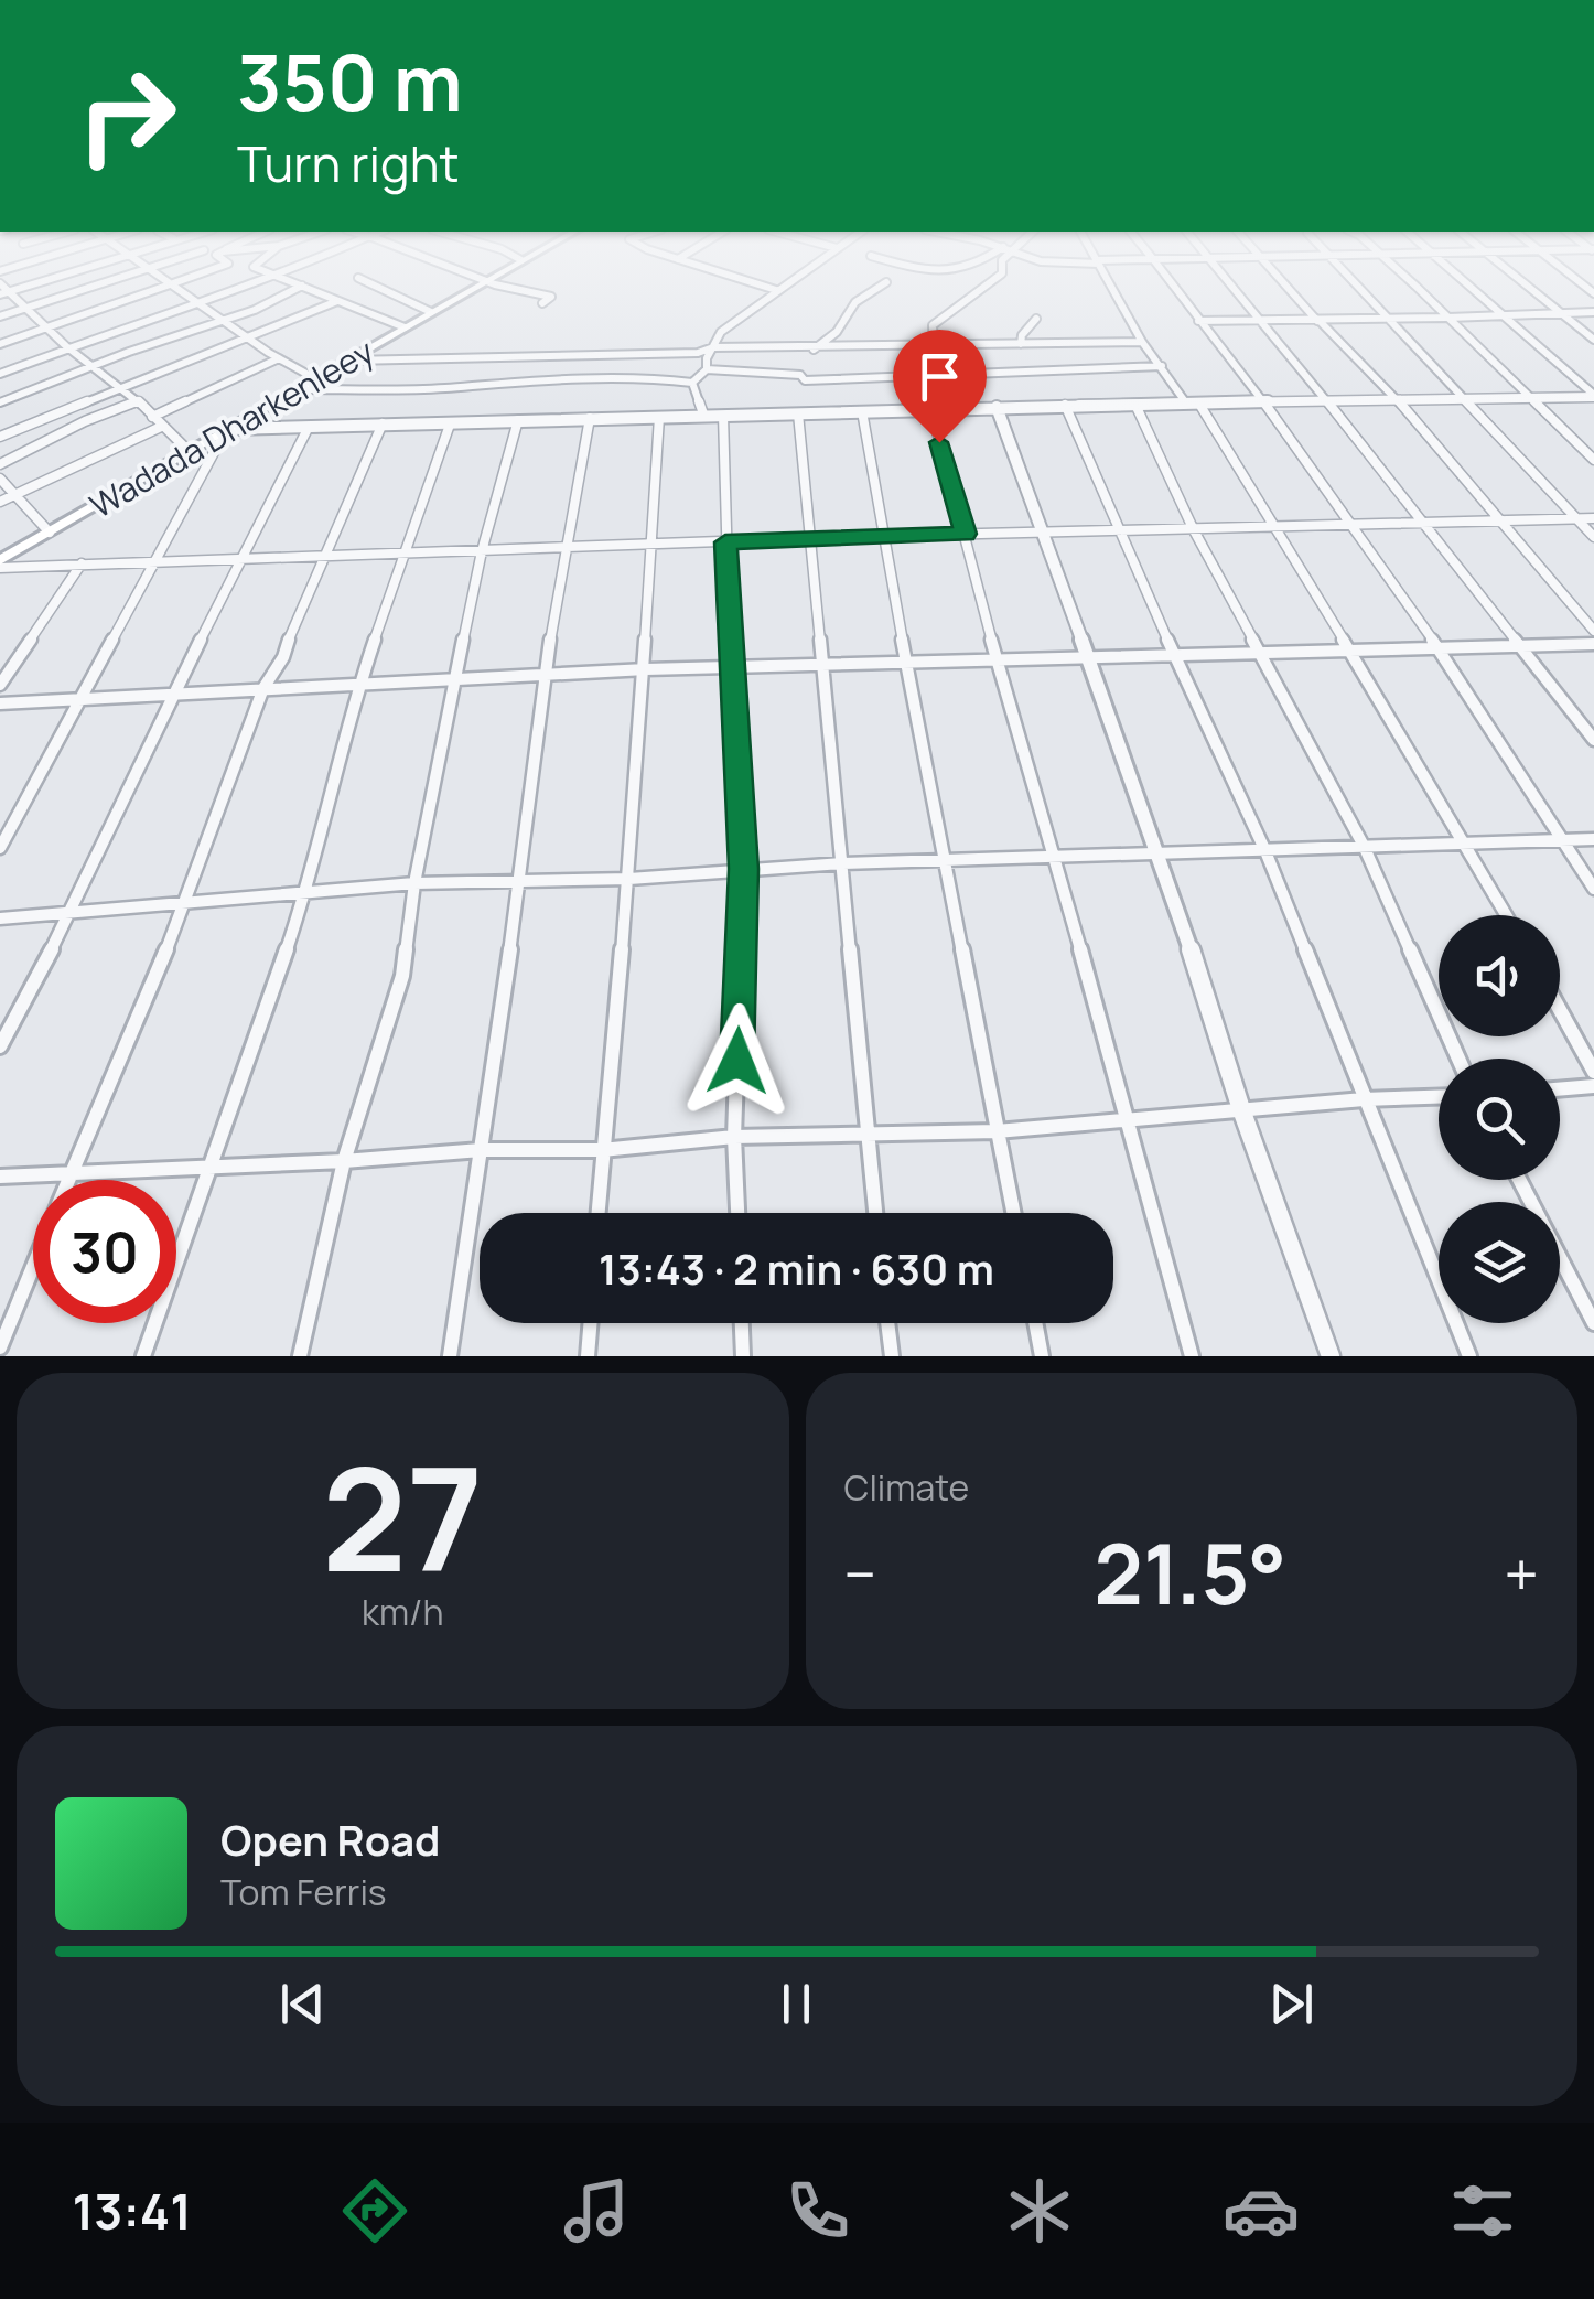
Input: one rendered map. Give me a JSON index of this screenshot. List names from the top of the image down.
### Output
{
  "streets": {
    "main road": ["Wadada Dharkenleey"]
  },
  "page": {
    "turn": ["350 m", "Turn right"],
    "limit": "30",
    "trip": "13:43 · 2 min · 630 m",
    "tile": [
      ["27", "km/h"],
      "Climate"
    ],
    "heat": ["−", "21.5°", "+"],
    "song": ["Open Road", "Tom Ferris"],
    "tabs": "13:41"
  }
}
